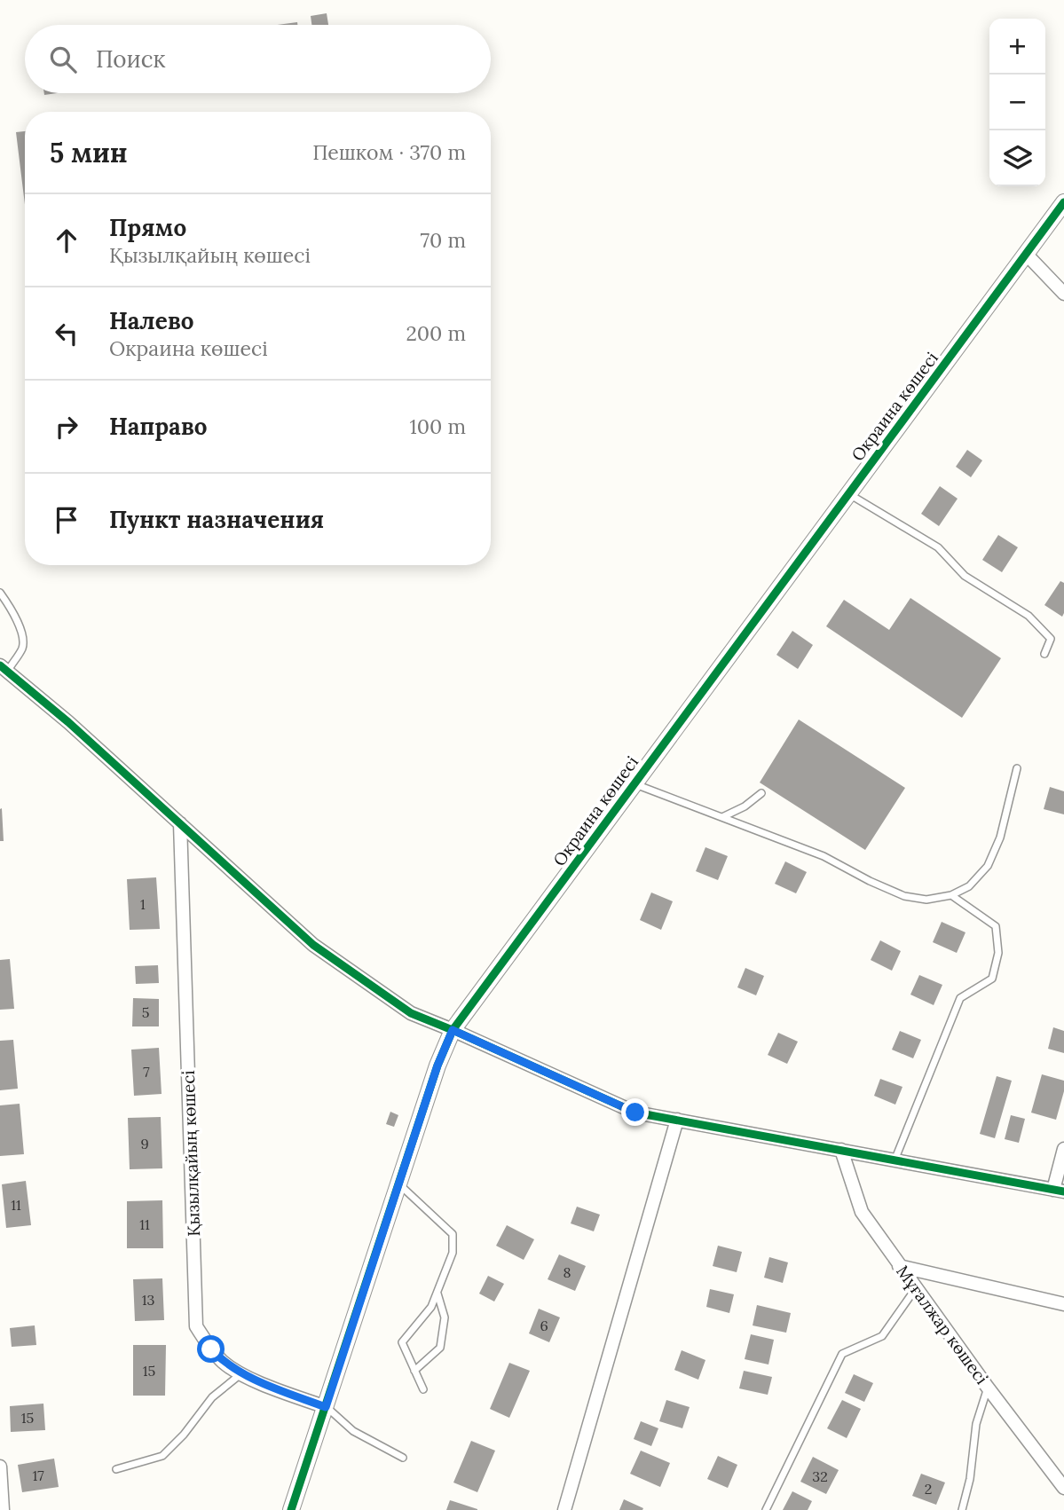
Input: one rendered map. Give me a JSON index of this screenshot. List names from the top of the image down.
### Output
{
  "streets": {
    "street": ["Окраина көшесі", "Қызылқайың көшесі", "Мұғалжар көшесі"]
  },
  "crossings": [
    ["Окраина көшесі", "Қызылқайың көшесі"]
  ],
  "house_numbers": [
    "1",
    "5",
    "7",
    "9",
    "11",
    "11",
    "8",
    "13",
    "6",
    "15",
    "15",
    "17",
    "32",
    "2"
  ],
  "page": {
    "map_buttons": ["+", "−"],
    "search": "Поиск",
    "heading": ["5 мин", "Пешком · 370 m"],
    "list": [
      ["Прямо", "Қызылқайың көшесі", "70 m"],
      ["Налево", "Окраина көшесі", "200 m"],
      ["Направо", "100 m"],
      "Пункт назначения"
    ]
  }
}
